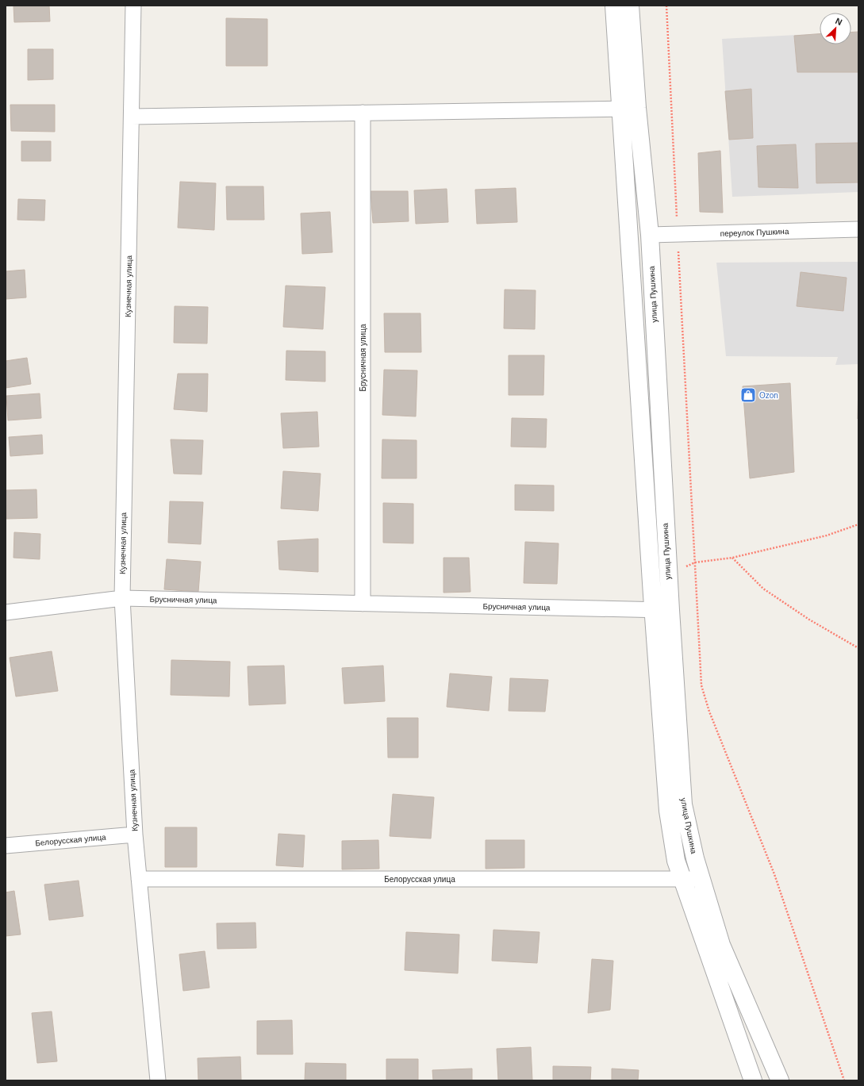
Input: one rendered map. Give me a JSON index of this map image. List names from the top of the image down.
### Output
{
  "streets": {
    "street": [
      "переулок Пушкина",
      "Кузнечная улица",
      "улица Пушкина",
      "Брусничная улица",
      "Белорусская улица"
    ]
  },
  "crossings": [
    ["переулок Пушкина", "улица Пушкина"],
    ["Кузнечная улица", "Брусничная улица"],
    ["Кузнечная улица", "Белорусская улица"],
    ["улица Пушкина", "Брусничная улица"],
    ["улица Пушкина", "Белорусская улица"]
  ],
  "places": {
    "shop": ["Ozon"]
  },
  "north": "top right"
}
